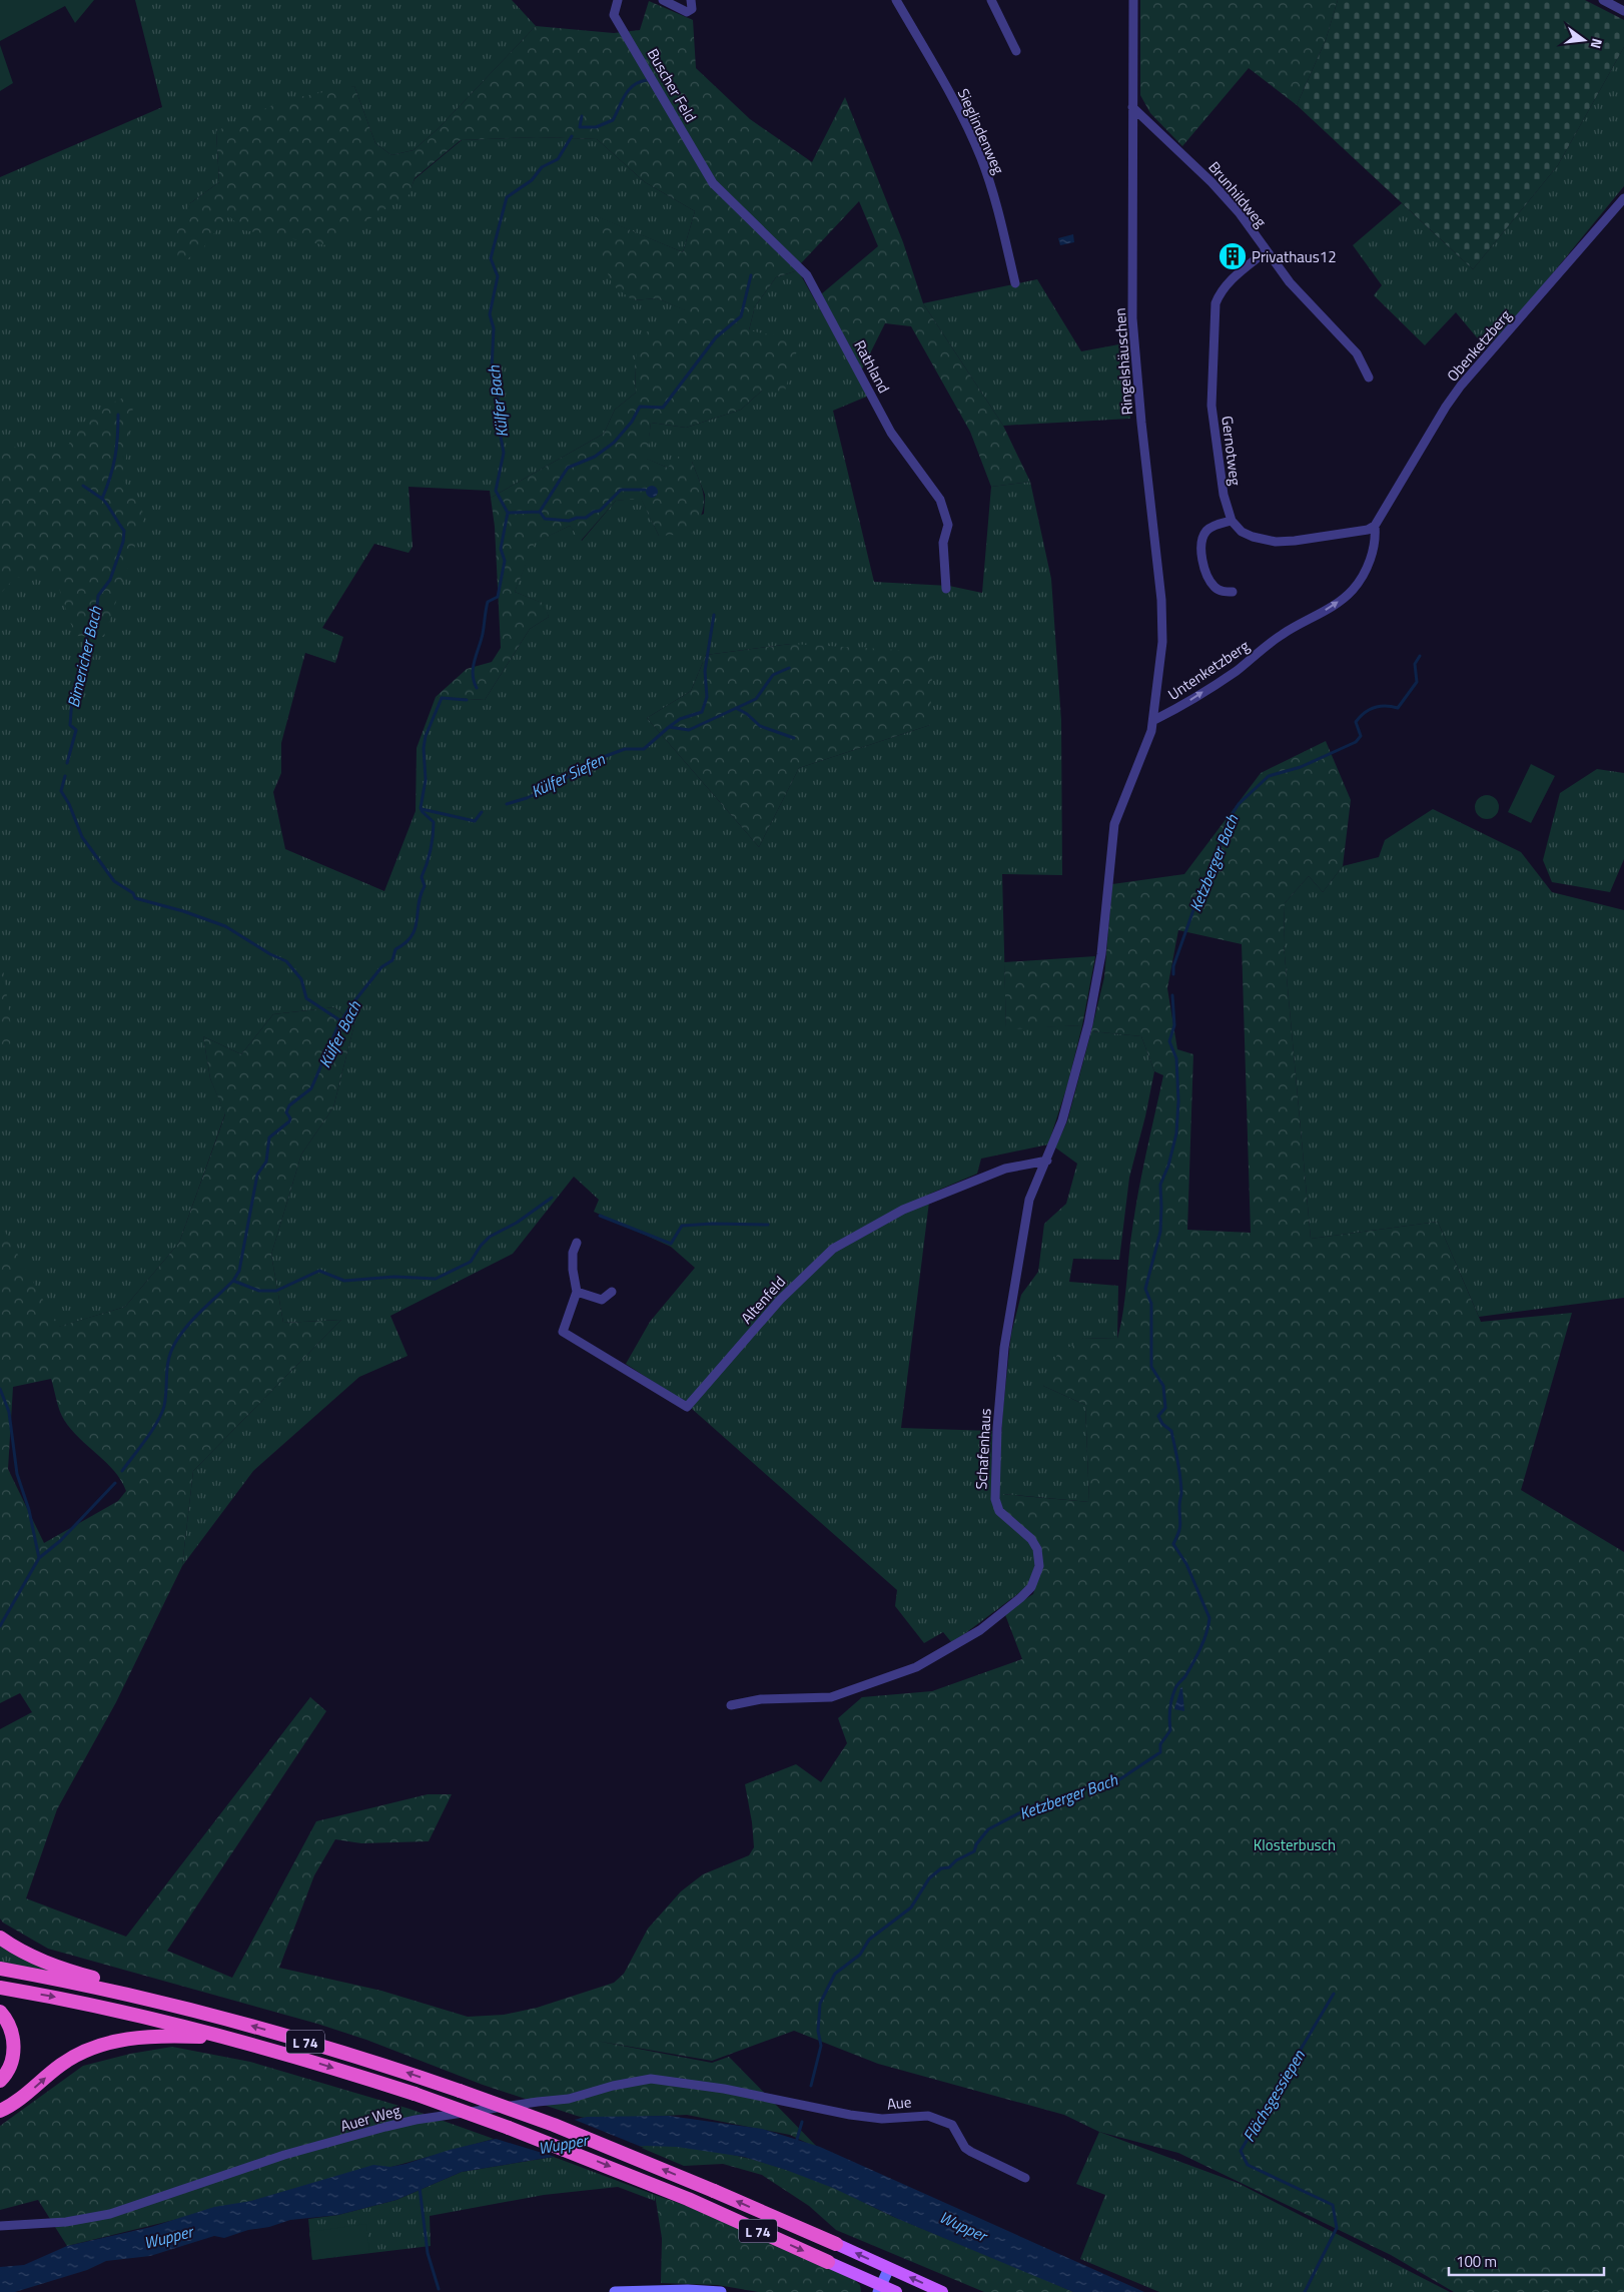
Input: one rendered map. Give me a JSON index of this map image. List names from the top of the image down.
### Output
{
  "streets": {
    "highway": ["L 74"],
    "street": [
      "Buscher Feld",
      "Sieglindenweg",
      "Brunhildweg",
      "Obenketzberg",
      "Ringelshäuschen",
      "Rathland",
      "Gernotweg",
      "Untenketzberg",
      "Altenfeld",
      "Schafenhaus",
      "Aue",
      "Auer Weg"
    ]
  },
  "crossings": [
    ["Buscher Feld", "Rathland"],
    ["Brunhildweg", "Ringelshäuschen"],
    ["Brunhildweg", "Gernotweg"],
    ["Obenketzberg", "Untenketzberg"],
    ["Ringelshäuschen", "Untenketzberg"],
    ["Ringelshäuschen", "Schafenhaus"],
    ["Untenketzberg", "Schafenhaus"],
    ["Altenfeld", "Schafenhaus"],
    ["Aue", "Auer Weg"]
  ],
  "one_way": ["Untenketzberg"],
  "water": [
    "Külfer Bach",
    "Bimericher Bach",
    "Külfer Siefen",
    "Ketzberger Bach",
    "Flächsgessiepen",
    "Wupper"
  ],
  "parks": ["Klosterbusch"],
  "places": {
    "building": ["Privathaus12"]
  },
  "scale_bar": "100 m",
  "north": "right"
}
